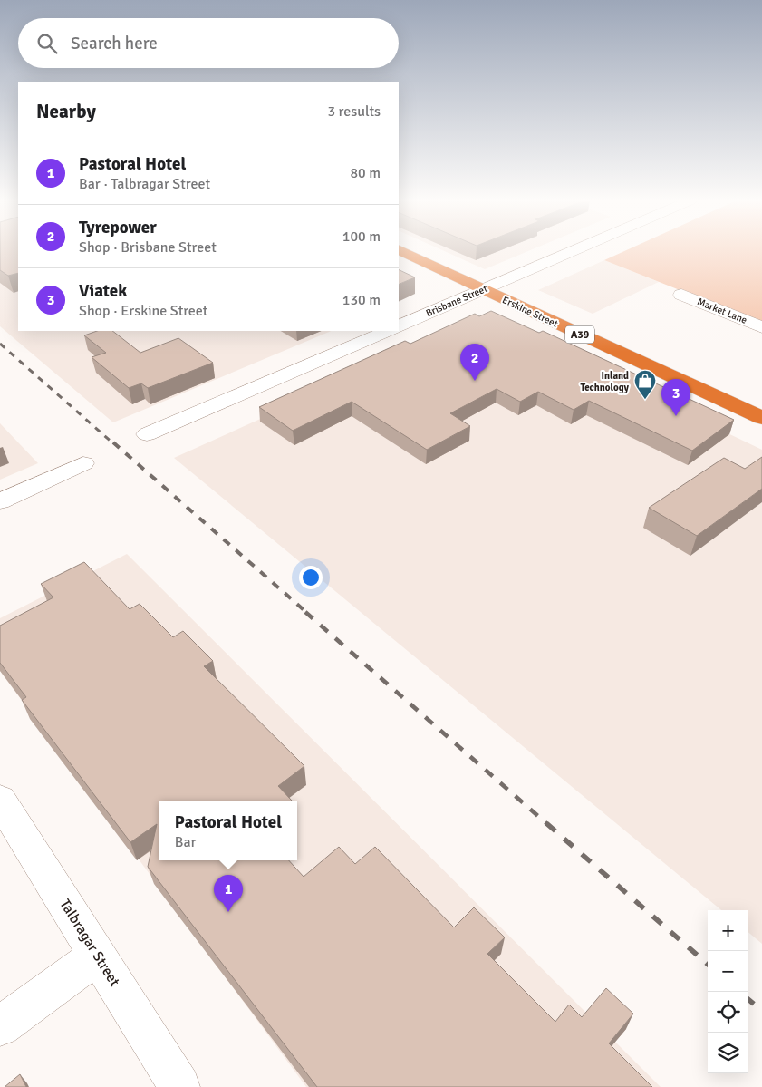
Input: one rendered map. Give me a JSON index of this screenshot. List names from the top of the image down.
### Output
{
  "streets": {
    "highway": ["Erskine Street", "A39"],
    "street": ["Brisbane Street", "Market Lane", "Talbragar Street"]
  },
  "crossings": [
    ["Brisbane Street", "Erskine Street"]
  ],
  "places": {
    "shop": ["Inland Technology"]
  },
  "page": {
    "search": "Search here",
    "heading": ["Nearby", "3 results"],
    "list": [
      {
        "mark": "1",
        "name": "Pastoral Hotel",
        "note": "Bar · Talbragar Street",
        "value": "80 m"
      },
      {
        "mark": "2",
        "name": "Tyrepower",
        "note": "Shop · Brisbane Street",
        "value": "100 m"
      },
      {
        "mark": "3",
        "name": "Viatek",
        "note": "Shop · Erskine Street",
        "value": "130 m"
      }
    ],
    "pins": ["2", "3", "1"],
    "popup": ["Pastoral Hotel", "Bar"],
    "map_buttons": ["+", "−"]
  }
}
